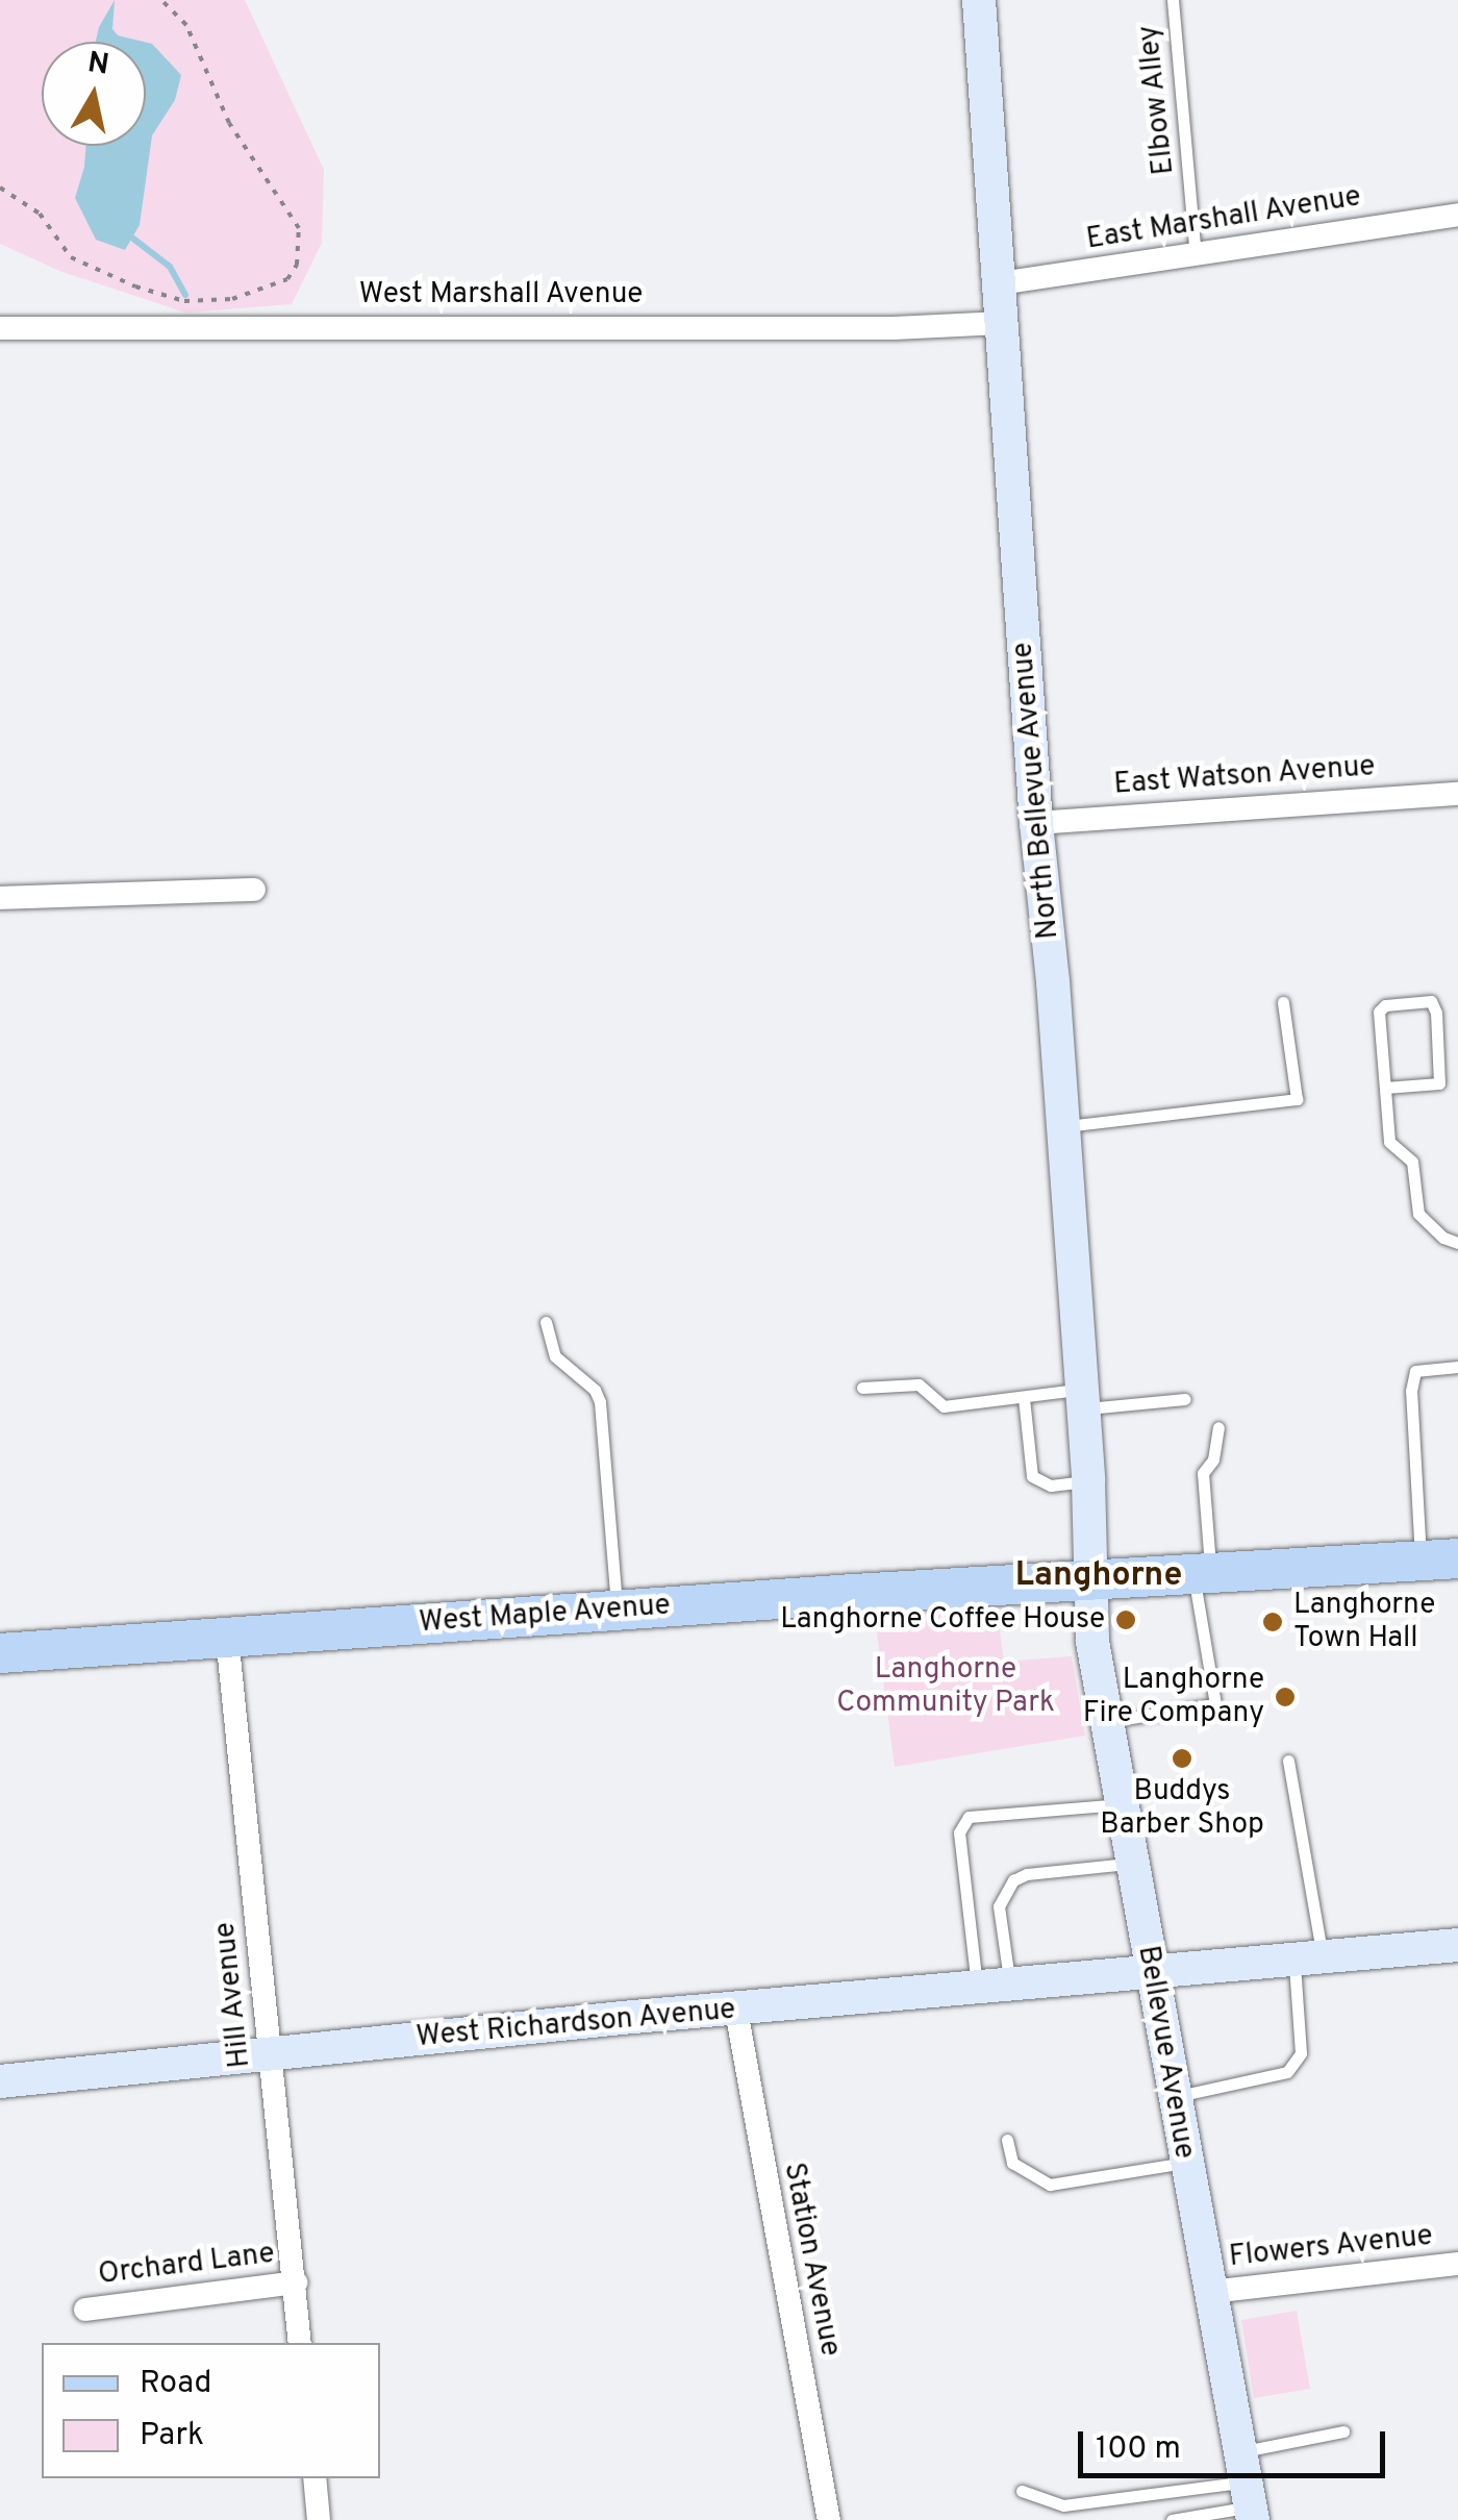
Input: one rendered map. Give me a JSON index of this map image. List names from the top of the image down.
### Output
{
  "streets": {
    "main road": ["West Maple Avenue"],
    "street": [
      "East Marshall Avenue",
      "West Marshall Avenue",
      "East Watson Avenue",
      "North Bellevue Avenue",
      "Hill Avenue",
      "West Richardson Avenue",
      "Bellevue Avenue",
      "Flowers Avenue",
      "Station Avenue",
      "Orchard Lane"
    ],
    "lane": ["Elbow Alley"]
  },
  "crossings": [
    ["Elbow Alley", "East Marshall Avenue"],
    ["East Marshall Avenue", "North Bellevue Avenue"],
    ["West Marshall Avenue", "North Bellevue Avenue"],
    ["East Watson Avenue", "North Bellevue Avenue"],
    ["North Bellevue Avenue", "West Maple Avenue"],
    ["North Bellevue Avenue", "Bellevue Avenue"],
    ["West Maple Avenue", "Hill Avenue"],
    ["West Maple Avenue", "Bellevue Avenue"],
    ["Hill Avenue", "West Richardson Avenue"],
    ["Hill Avenue", "Orchard Lane"],
    ["West Richardson Avenue", "Bellevue Avenue"],
    ["West Richardson Avenue", "Station Avenue"],
    ["Bellevue Avenue", "Flowers Avenue"]
  ],
  "districts": ["Langhorne"],
  "parks": ["Langhorne Community Park"],
  "places": [
    "Langhorne Coffee House",
    "Langhorne Town Hall",
    "Langhorne Fire Company",
    "Buddys Barber Shop"
  ],
  "legend": ["Road", "Park"],
  "scale_bar": "100 m",
  "north": "top"
}
